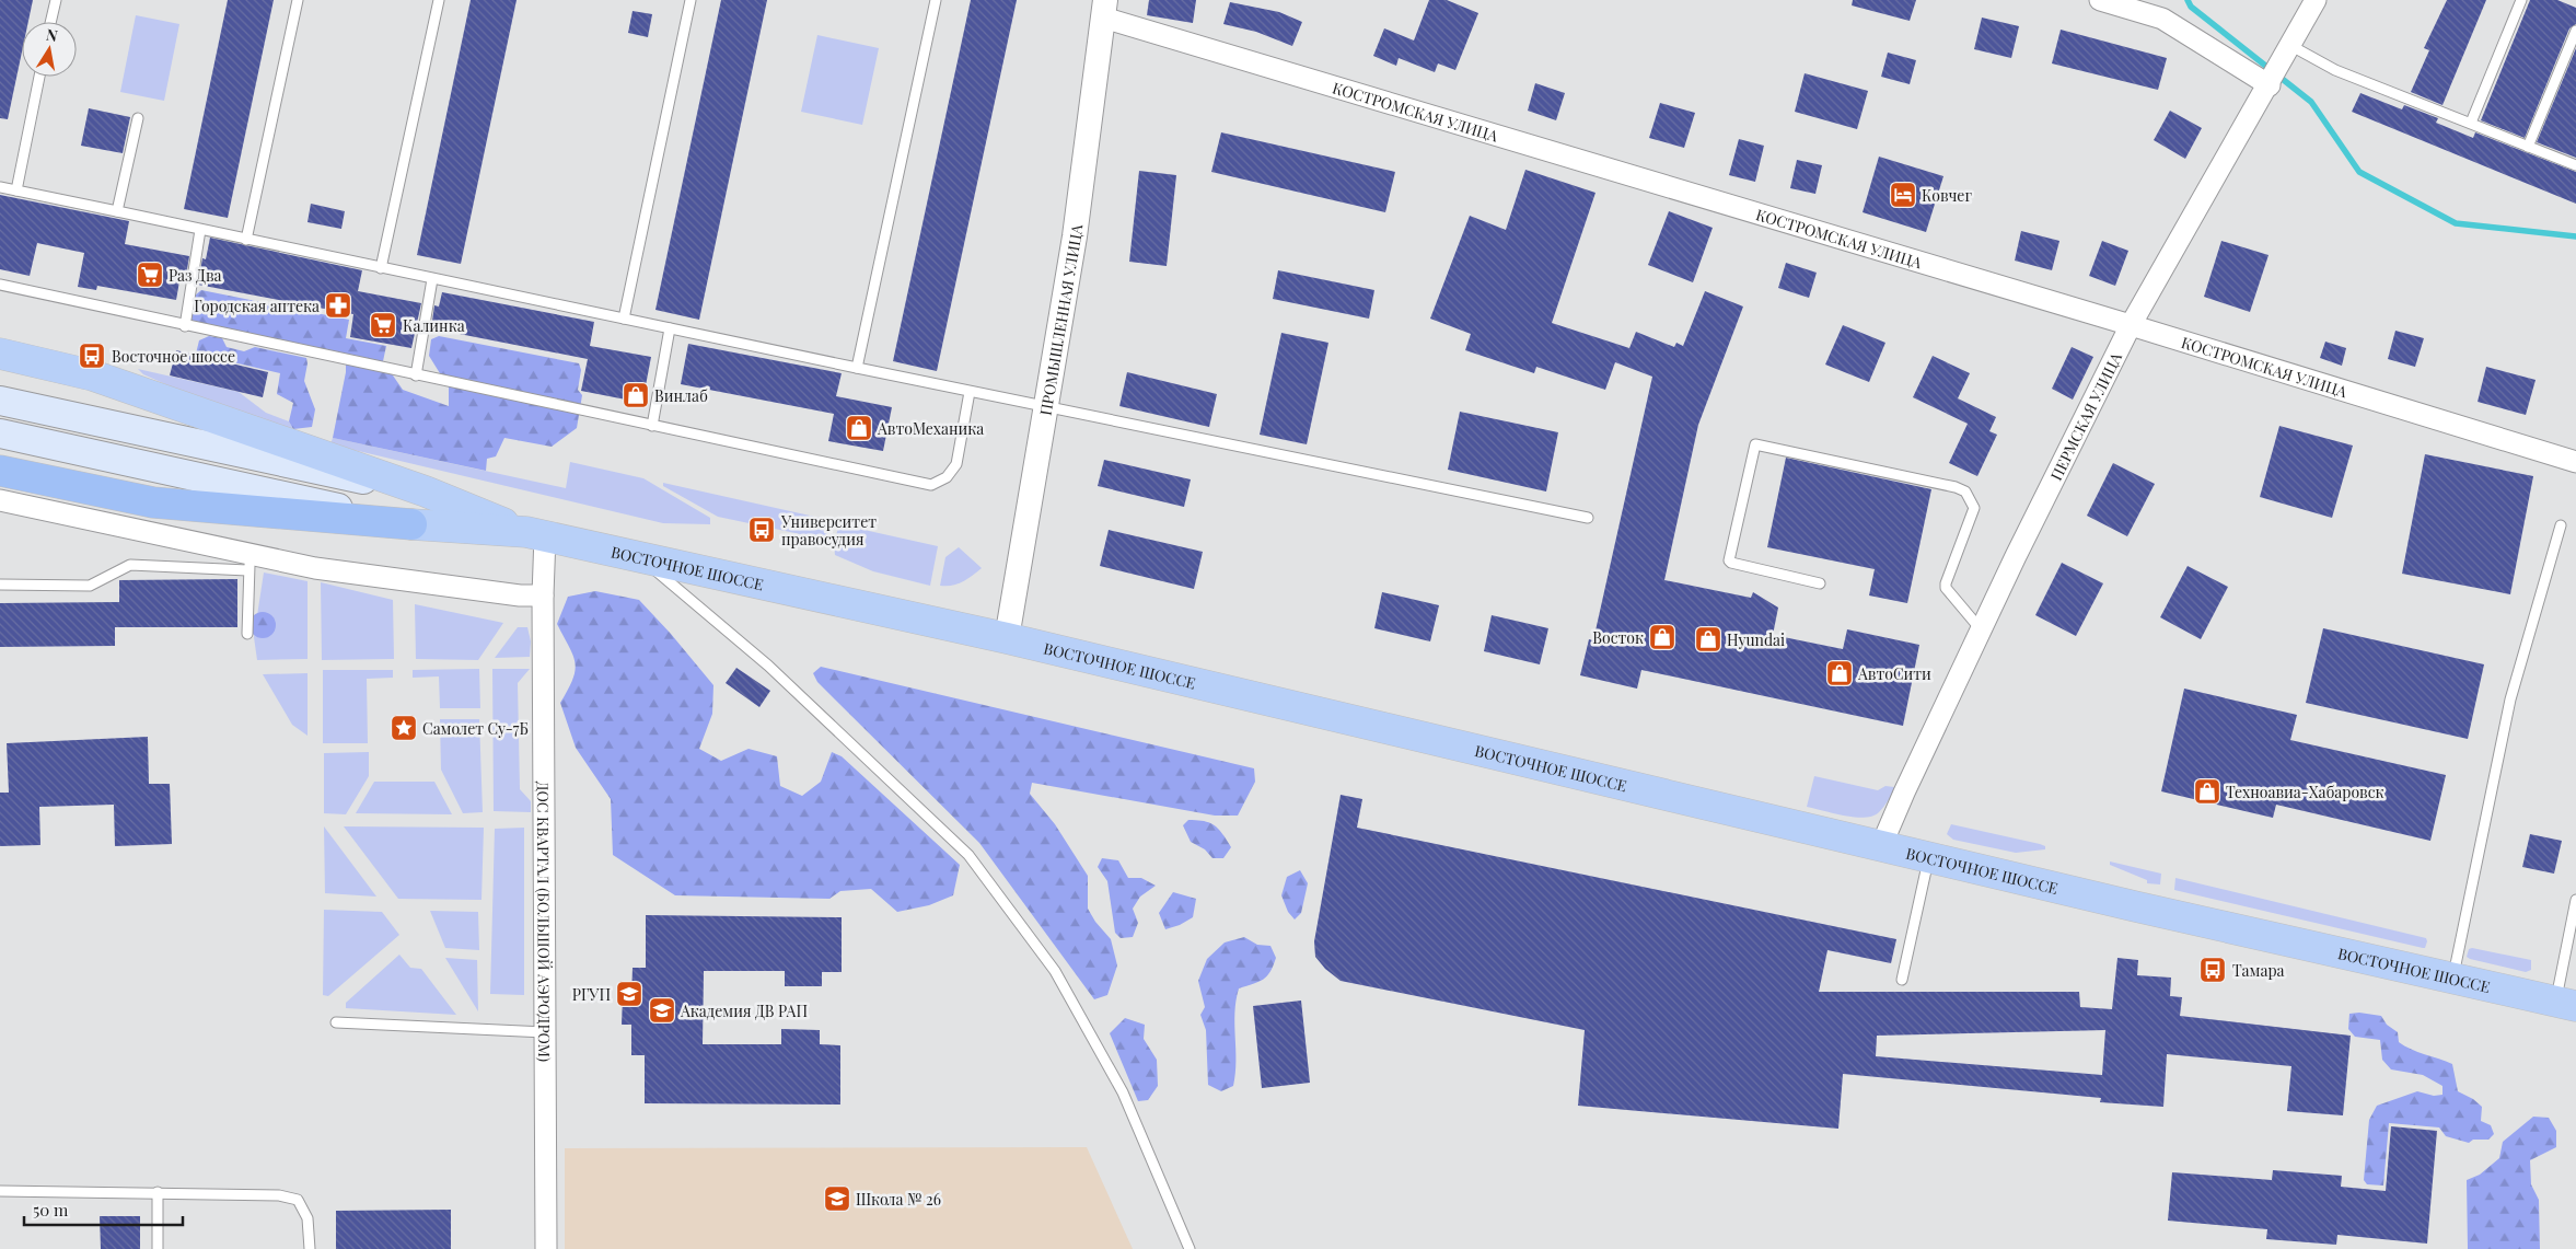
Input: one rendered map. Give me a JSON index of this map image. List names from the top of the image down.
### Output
{
  "streets": {
    "main road": ["ВОСТОЧНОЕ ШОССЕ"],
    "street": [
      "КОСТРОМСКАЯ УЛИЦА",
      "ПРОМЫШЛЕННАЯ УЛИЦА",
      "ПЕРМСКАЯ УЛИЦА",
      "ДОС КВАРТАЛ (БОЛЬШОЙ АЭРОДРОМ)"
    ]
  },
  "crossings": [
    ["КОСТРОМСКАЯ УЛИЦА", "ПРОМЫШЛЕННАЯ УЛИЦА"],
    ["КОСТРОМСКАЯ УЛИЦА", "ПЕРМСКАЯ УЛИЦА"],
    ["ПРОМЫШЛЕННАЯ УЛИЦА", "ВОСТОЧНОЕ ШОССЕ"],
    ["ПЕРМСКАЯ УЛИЦА", "ВОСТОЧНОЕ ШОССЕ"],
    ["ВОСТОЧНОЕ ШОССЕ", "ДОС КВАРТАЛ (БОЛЬШОЙ АЭРОДРОМ)"]
  ],
  "places": {
    "hotel": ["Ковчег"],
    "supermarket": ["Раз Два", "Калинка"],
    "pharmacy": ["Городская аптека"],
    "bus stop": ["Восточное шоссе", "Университет правосудия", "Тамара"],
    "shop": [
      "Винлаб",
      "АвтоМеханика",
      "Восток",
      "Hyundai",
      "АвтоСити",
      "Техноавиа-Хабаровск"
    ],
    "place": ["Самолет Су-7Б"],
    "school or university": ["РГУП", "Академия ДВ РАП", "Школа № 26"]
  },
  "scale_bar": "50 m",
  "north": "top"
}
